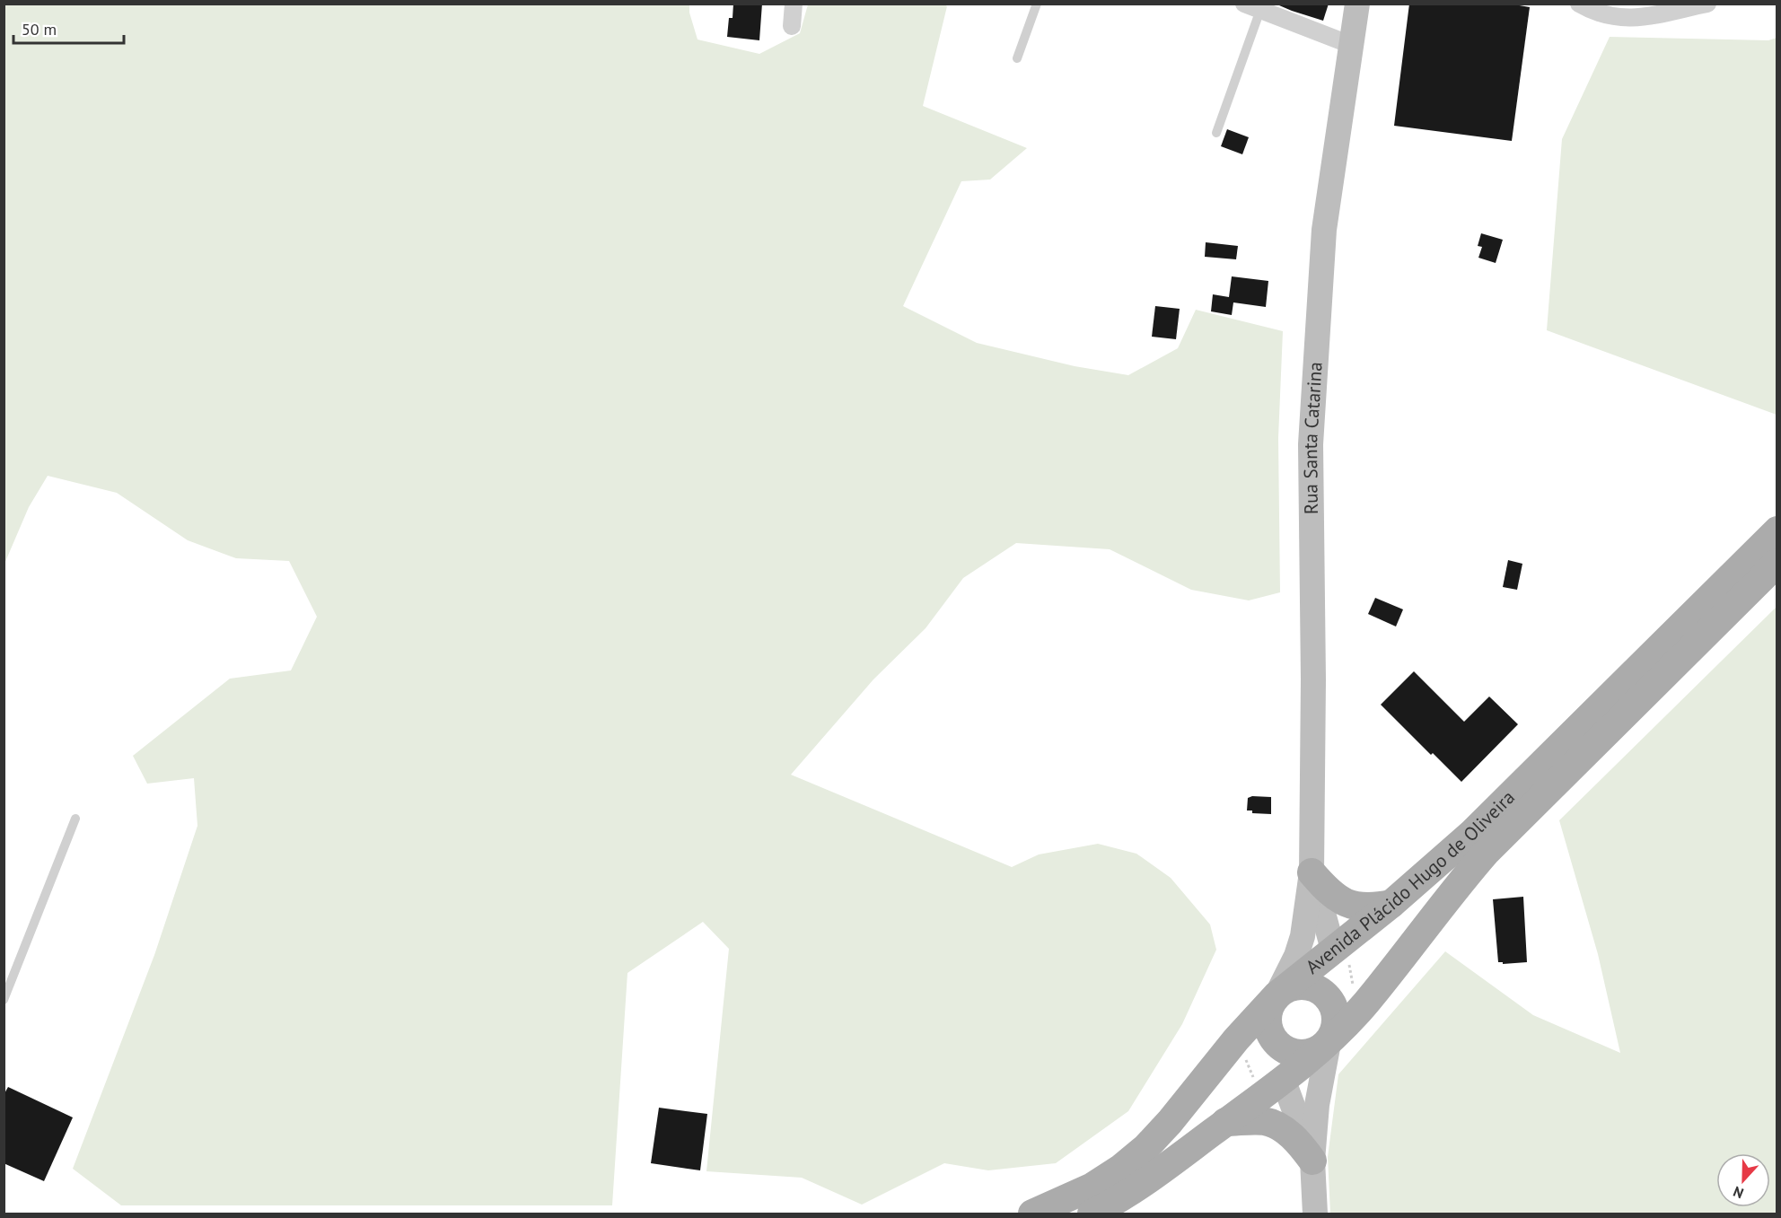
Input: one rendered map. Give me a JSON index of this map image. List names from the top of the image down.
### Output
{
  "streets": {
    "main road": ["Rua Santa Catarina", "Avenida Plácido Hugo de Oliveira"]
  },
  "crossings": [
    ["Rua Santa Catarina", "Avenida Plácido Hugo de Oliveira"]
  ],
  "scale_bar": "50 m",
  "north": "bottom"
}
